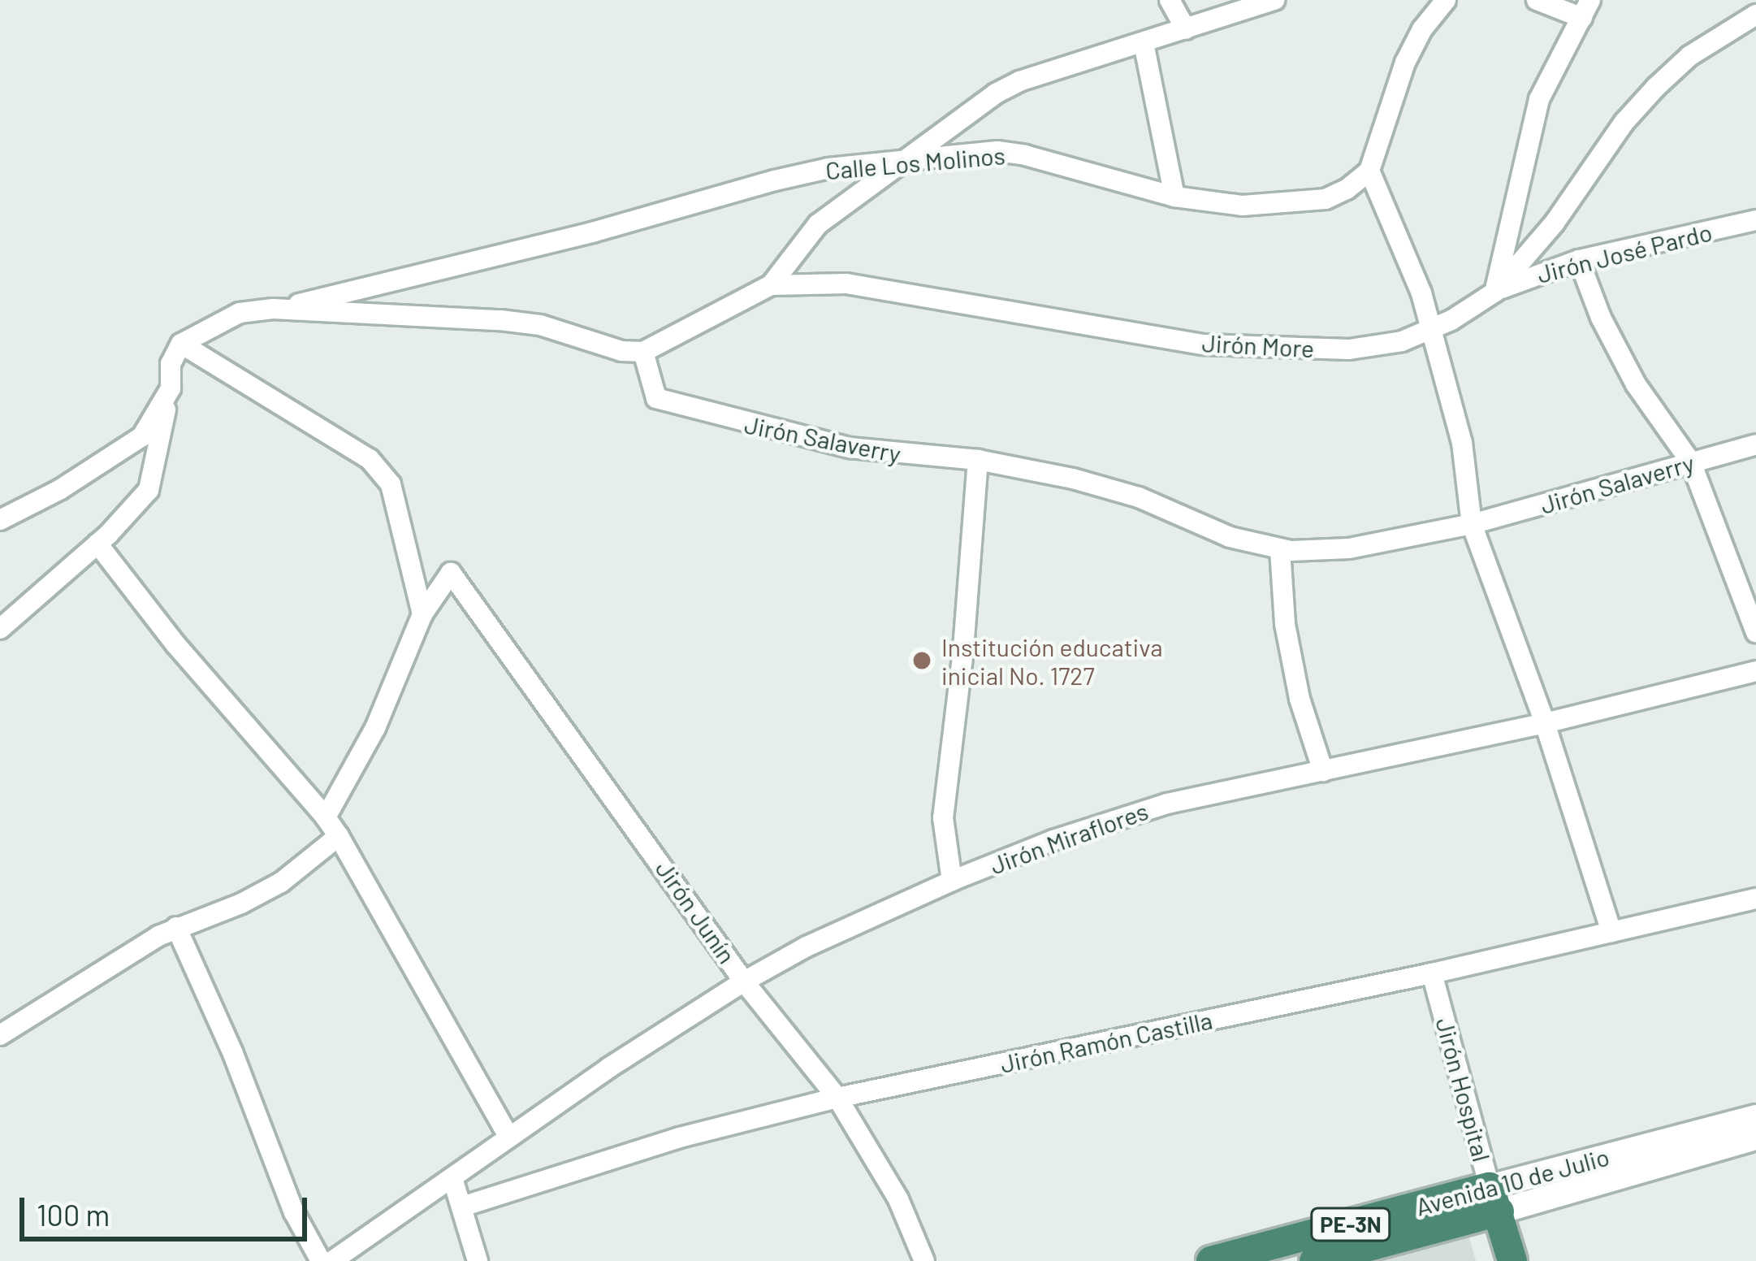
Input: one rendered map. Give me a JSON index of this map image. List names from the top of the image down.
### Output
{
  "streets": {
    "highway": ["Jirón Hospital", "Avenida 10 de Julio", "PE-3N"],
    "street": [
      "Calle Los Molinos",
      "Jirón José Pardo",
      "Jirón More",
      "Jirón Salaverry",
      "Jirón Miraflores",
      "Jirón Junín",
      "Jirón Ramón Castilla"
    ]
  },
  "crossings": [
    ["Jirón José Pardo", "Jirón More"],
    ["Jirón More", "Jirón Salaverry"],
    ["Jirón Miraflores", "Jirón Junín"],
    ["Jirón Junín", "Jirón Ramón Castilla"],
    ["Jirón Ramón Castilla", "Jirón Hospital"],
    ["Jirón Hospital", "Avenida 10 de Julio"]
  ],
  "places": ["Institución educativa inicial No. 1727"],
  "scale_bar": "100 m"
}
